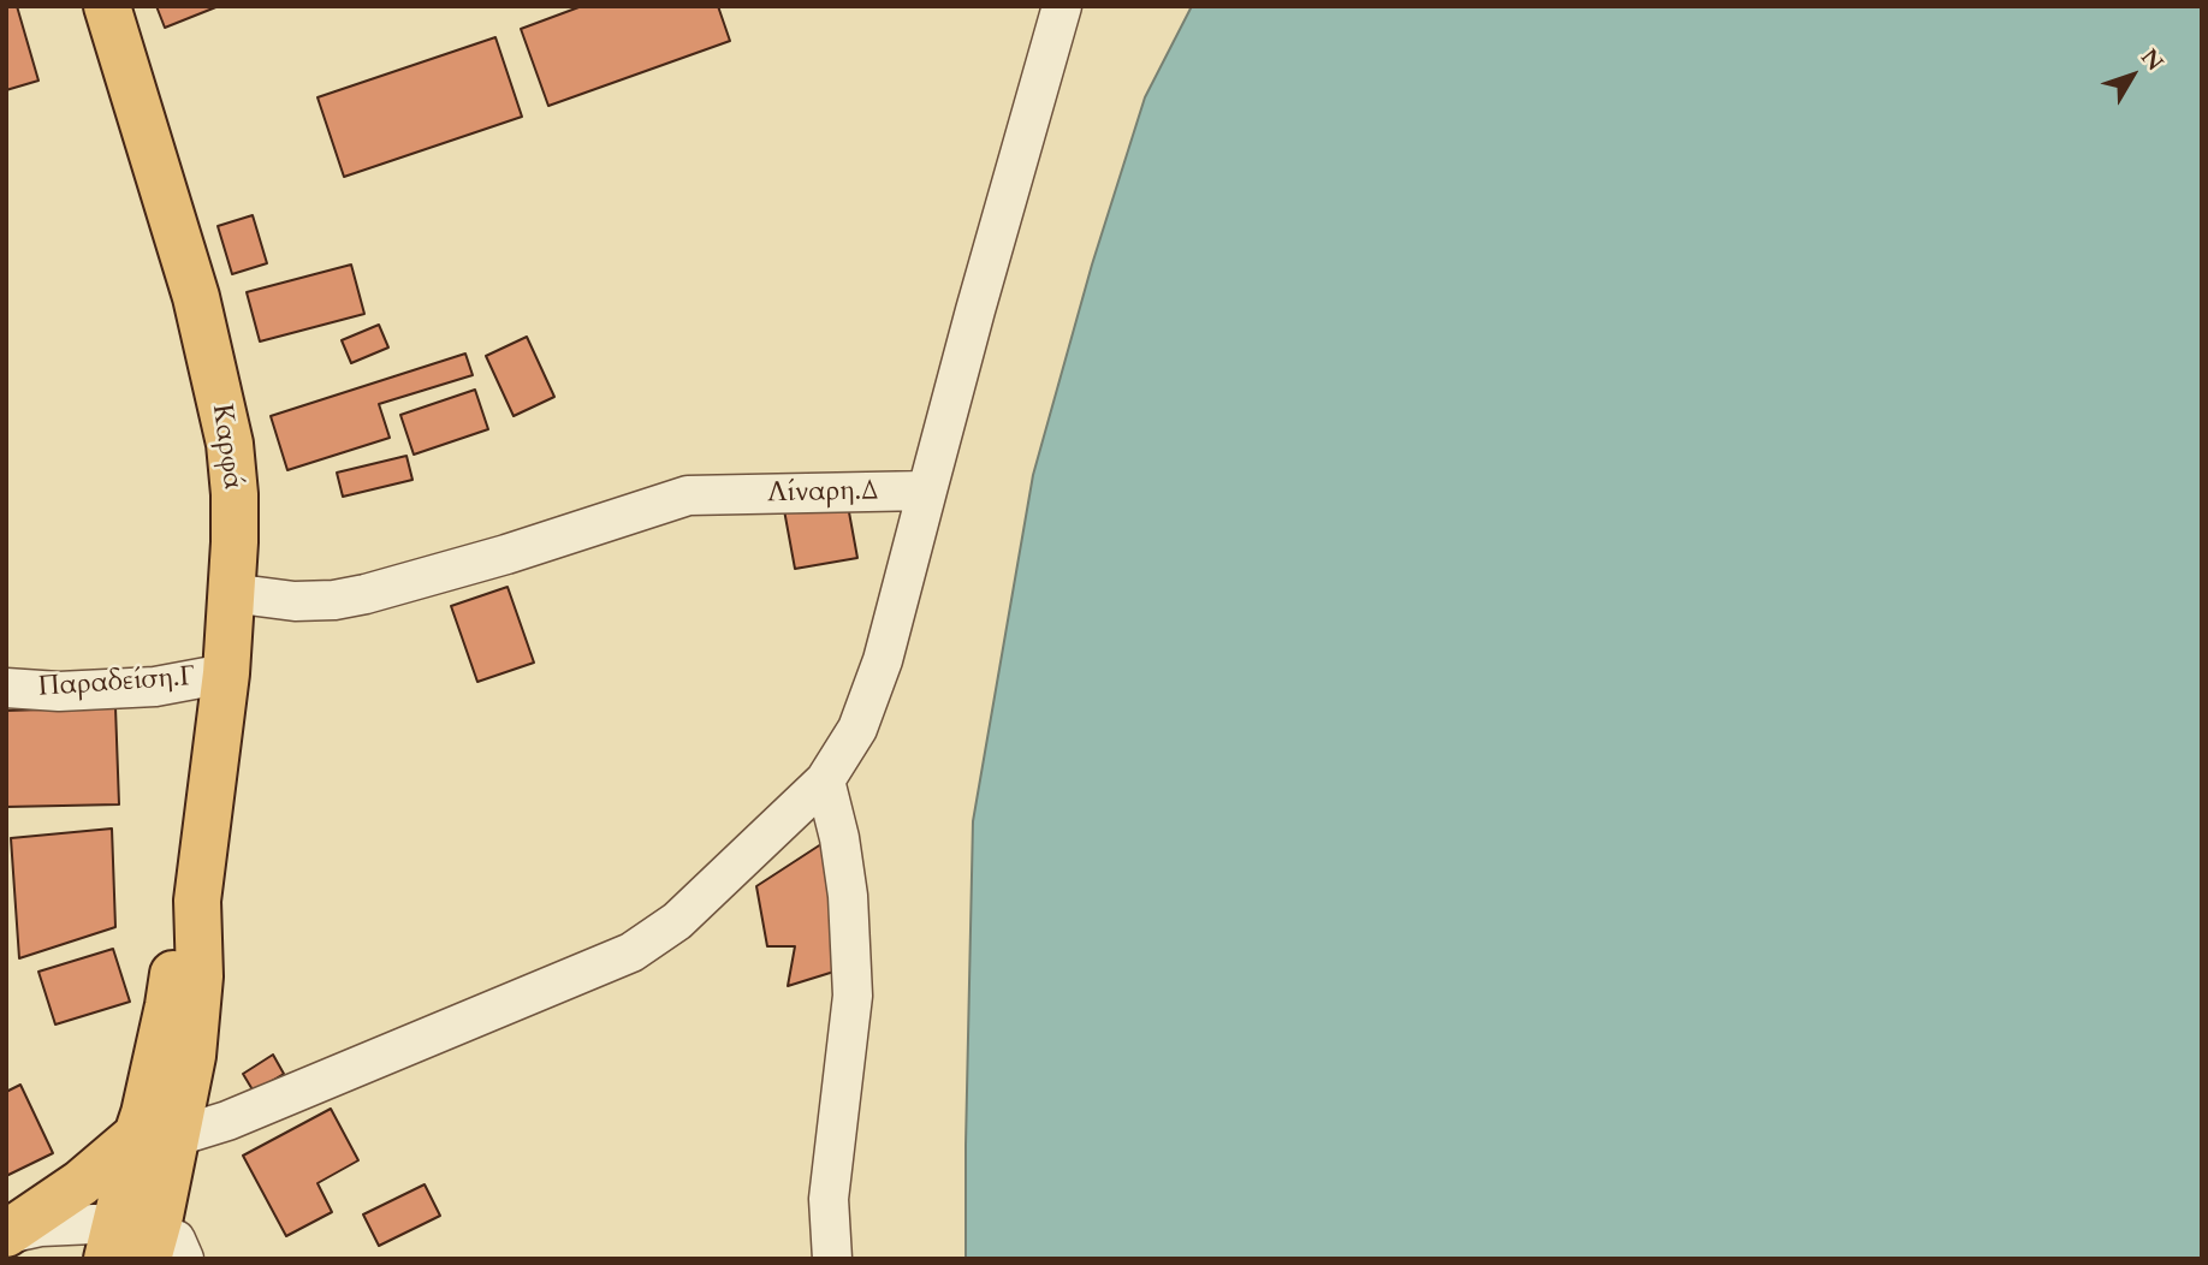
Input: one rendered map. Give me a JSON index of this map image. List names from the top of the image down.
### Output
{
  "streets": {
    "main road": ["Καρφά"],
    "street": ["Λίναρη.Δ", "Παραδείση.Γ"]
  },
  "crossings": [
    ["Καρφά", "Λίναρη.Δ"],
    ["Καρφά", "Παραδείση.Γ"]
  ],
  "north": "top right"
}
